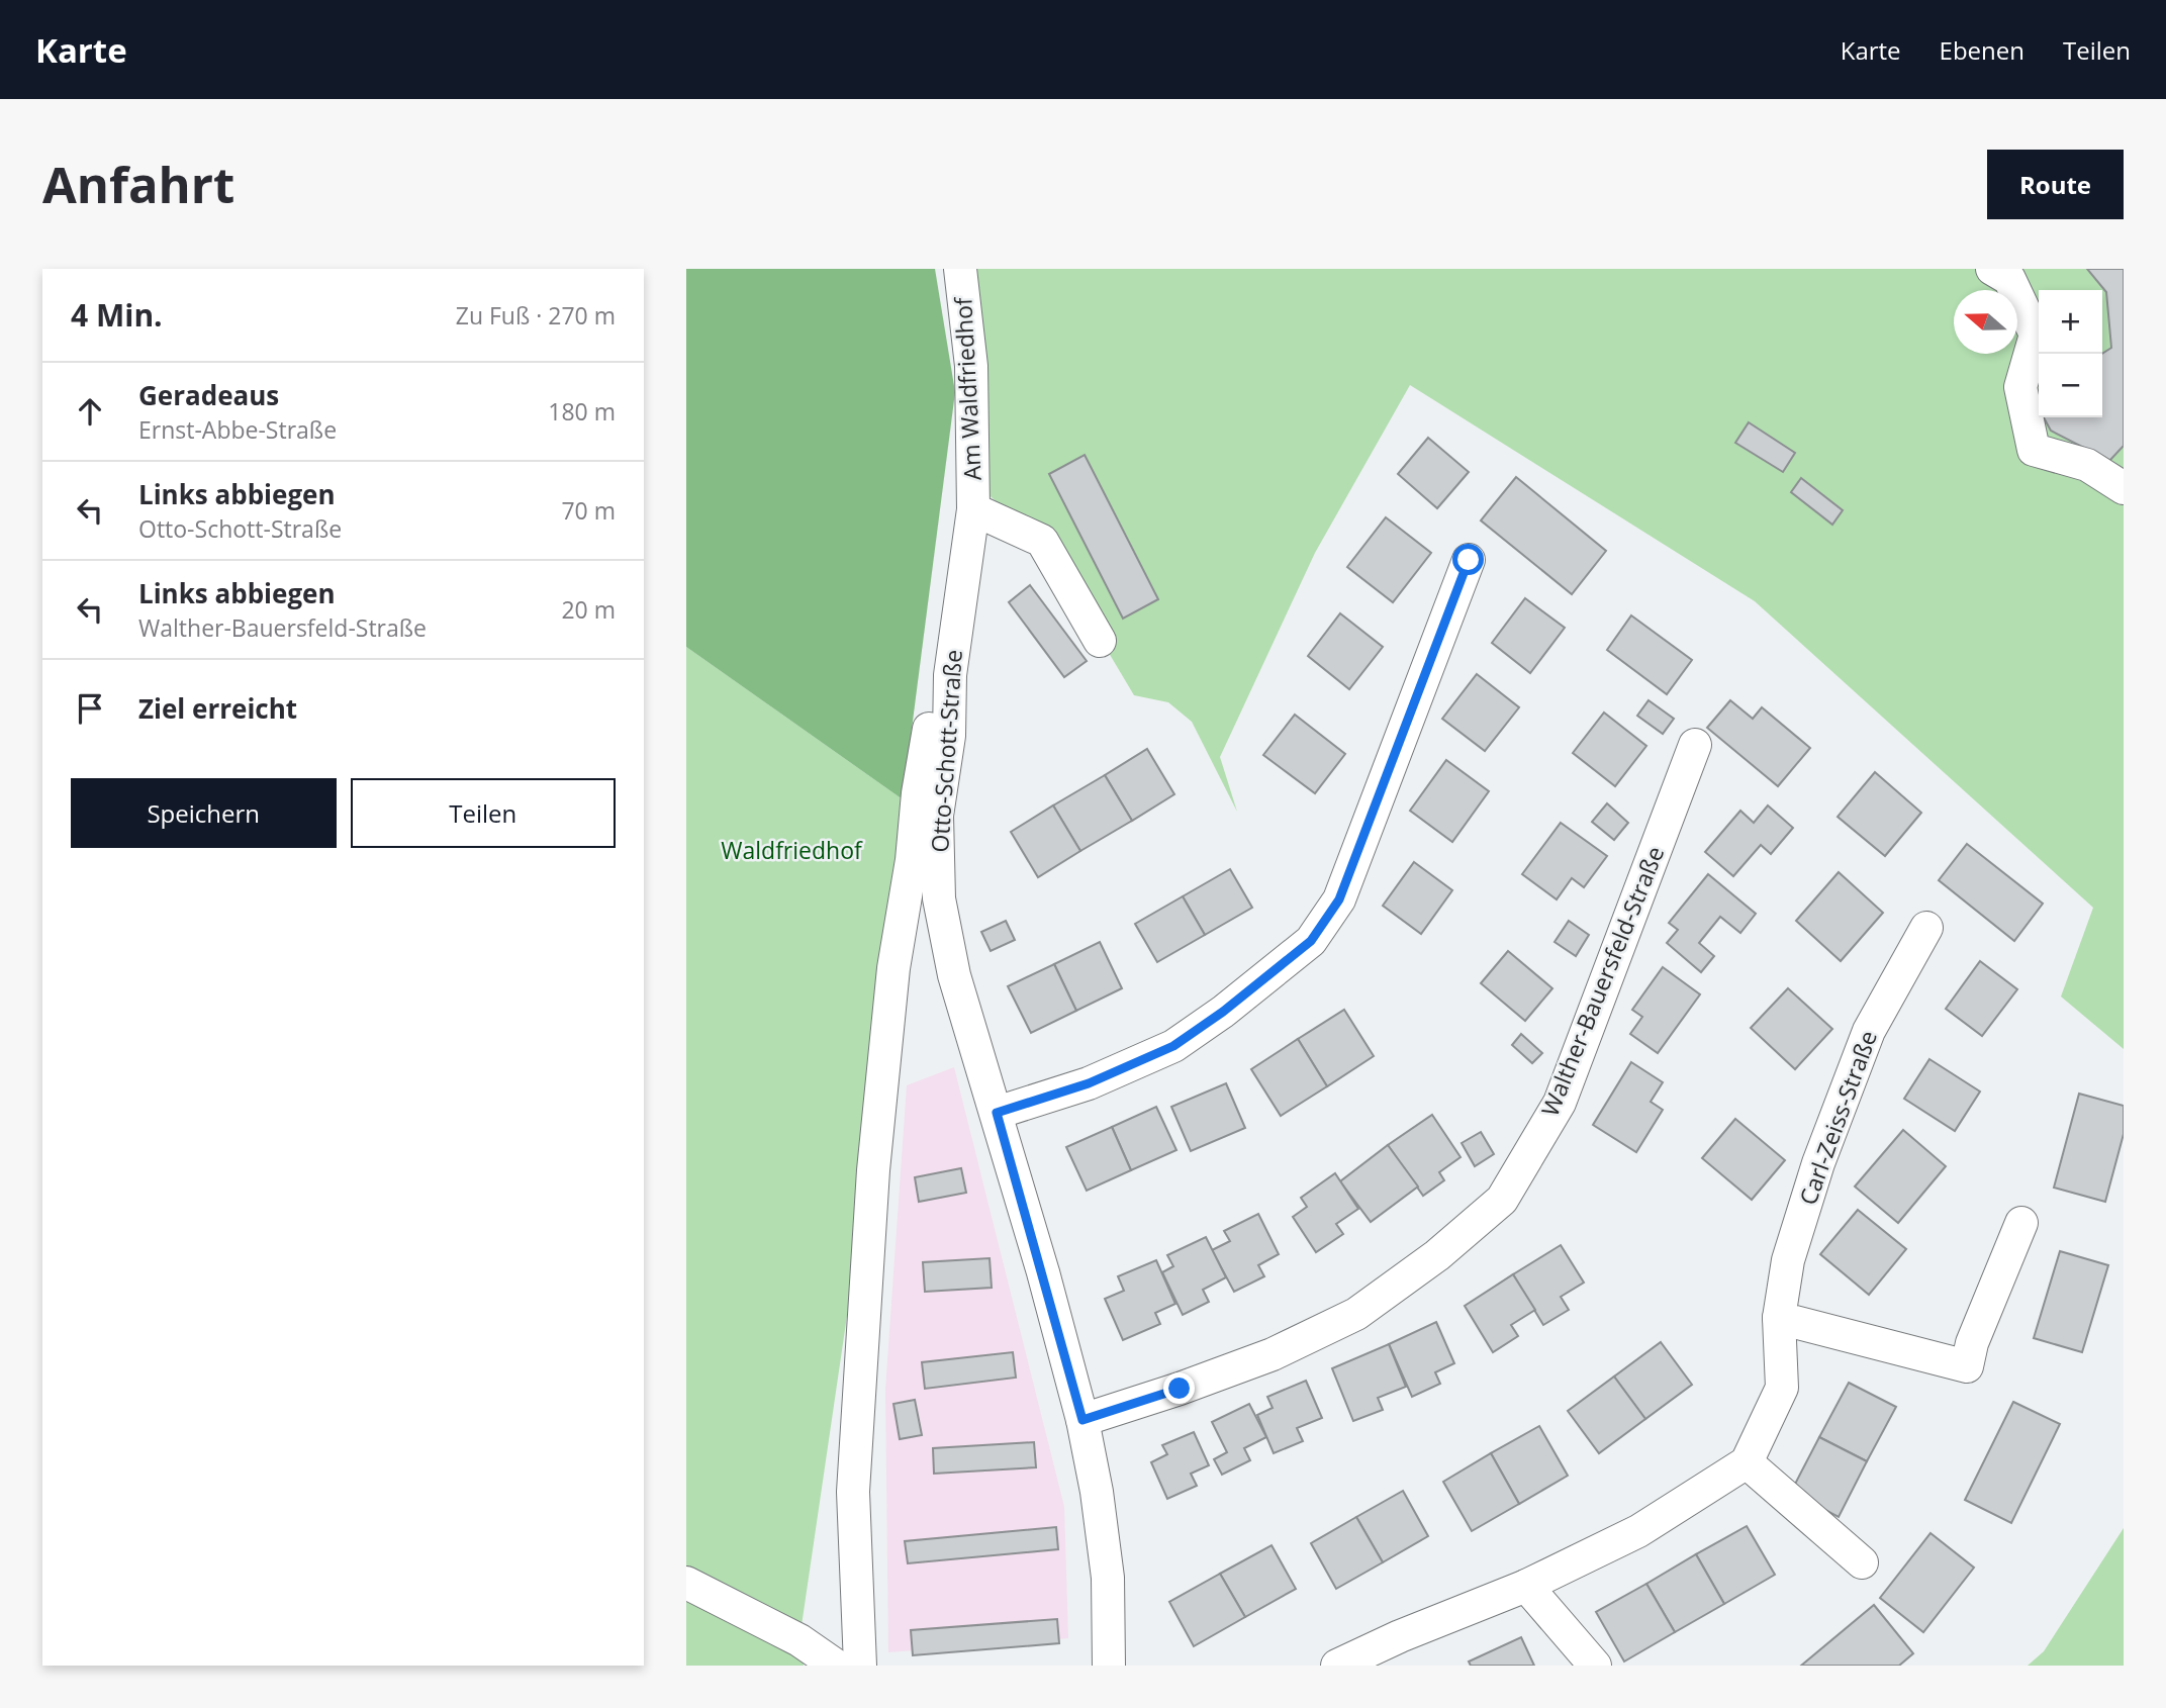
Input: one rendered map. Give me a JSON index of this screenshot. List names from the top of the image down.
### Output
{
  "streets": {
    "street": [
      "Am Waldfriedhof",
      "Otto-Schott-Straße",
      "Walther-Bauersfeld-Straße",
      "Carl-Zeiss-Straße"
    ]
  },
  "crossings": [
    ["Am Waldfriedhof", "Otto-Schott-Straße"],
    ["Otto-Schott-Straße", "Walther-Bauersfeld-Straße"]
  ],
  "parks": ["Waldfriedhof"],
  "north": "left",
  "page": {
    "header": "Karte",
    "nav": ["Karte", "Ebenen", "Teilen"],
    "buttons": [
      "Route",
      ["Speichern", "Teilen"]
    ],
    "title": "Anfahrt",
    "heading": ["4 Min.", "Zu Fuß · 270 m"],
    "map_buttons": ["+", "−"],
    "list": [
      ["Geradeaus", "Ernst-Abbe-Straße", "180 m"],
      ["Links abbiegen", "Otto-Schott-Straße", "70 m"],
      ["Links abbiegen", "Walther-Bauersfeld-Straße", "20 m"],
      "Ziel erreicht"
    ]
  }
}
